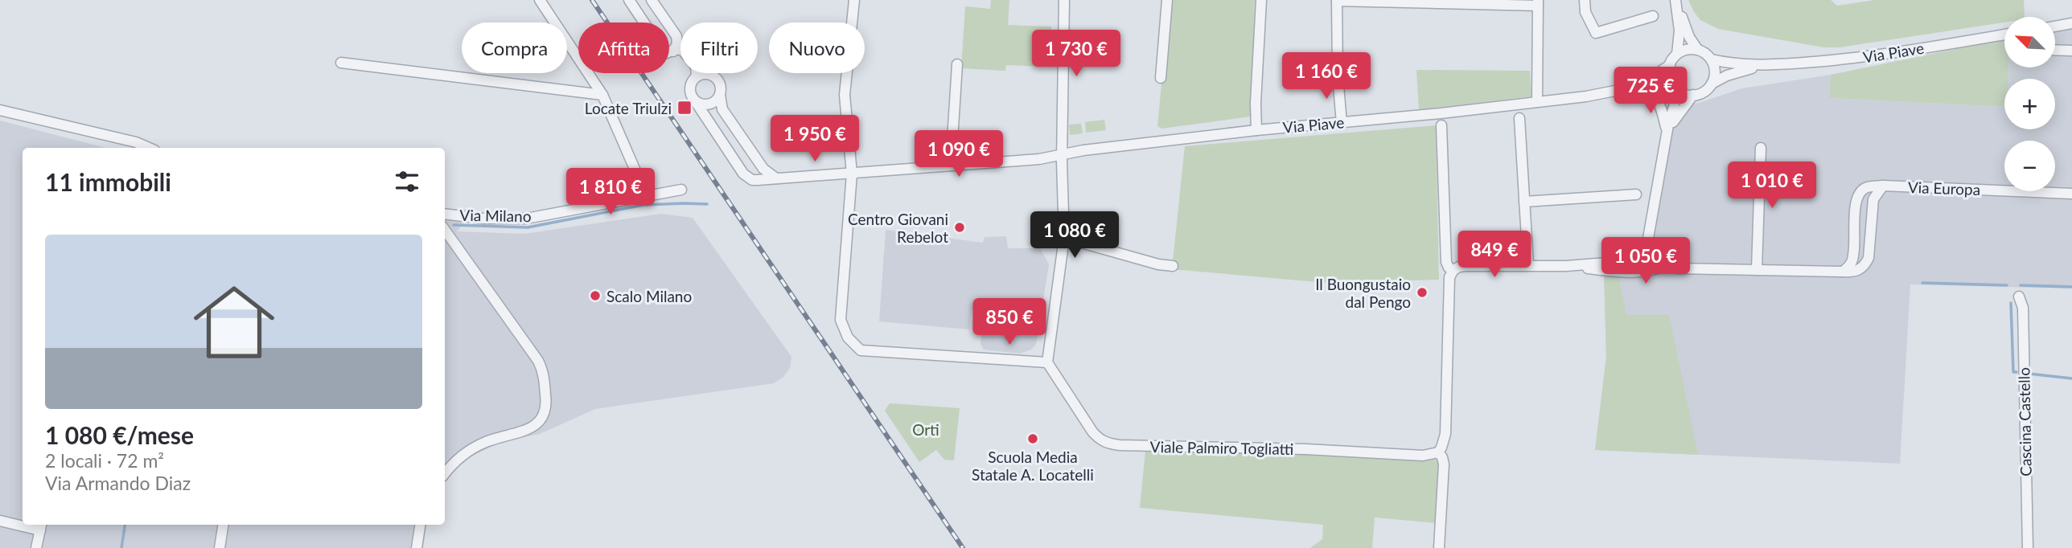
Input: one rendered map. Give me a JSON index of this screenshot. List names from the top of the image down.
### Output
{
  "streets": {
    "street": [
      "Via Piave",
      "Via Europa",
      "Via Milano",
      "Cascina Castello",
      "Viale Palmiro Togliatti"
    ]
  },
  "parks": ["Orti"],
  "places": {
    "transit": ["Locate Triulzi"],
    "other": [
      "Centro Giovani Rebelot",
      "Il Buongustaio dal Pengo",
      "Scalo Milano",
      "Scuola Media Statale A. Locatelli"
    ]
  },
  "north": "top left",
  "page": {
    "map_buttons": ["+", "−"],
    "chip": [
      "Compra",
      "Affitta",
      "Filtri",
      "Nuovo"
    ],
    "price": [
      "1 730 €",
      "1 160 €",
      "725 €",
      "1 950 €",
      "1 090 €",
      "1 010 €",
      "1 810 €",
      "1 080 €",
      "849 €",
      "1 050 €",
      "850 €"
    ],
    "heading": "11 immobili",
    "list": [
      {
        "name": "1 080 €/mese",
        "note": "2 locali · 72 m² · Via Armando Diaz"
      }
    ]
  }
}
